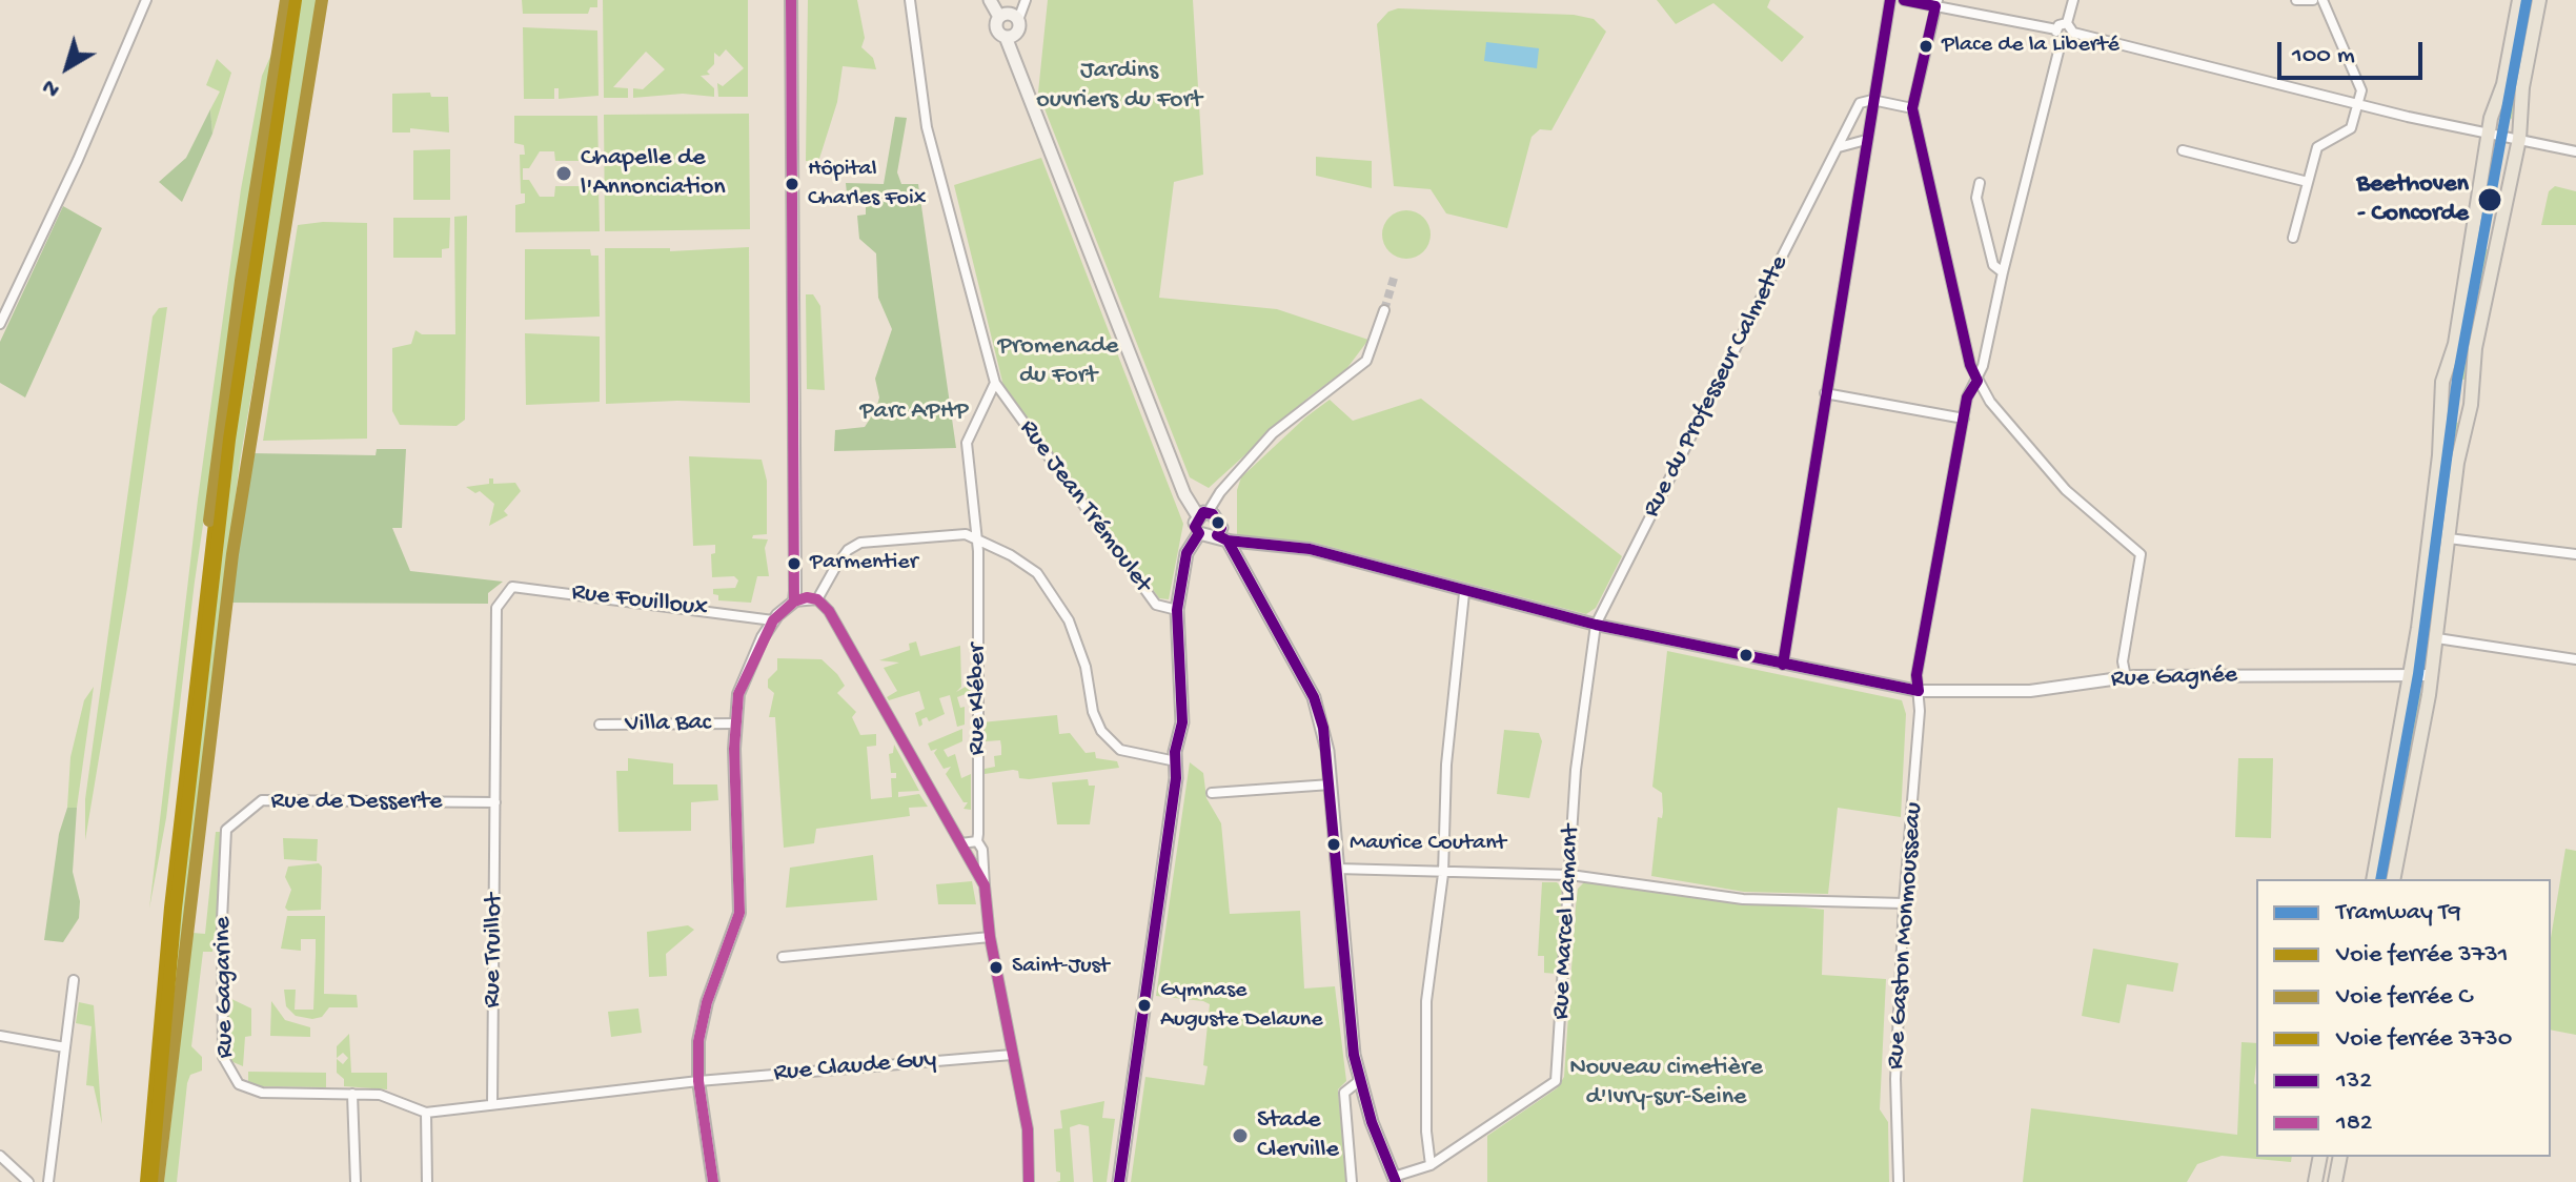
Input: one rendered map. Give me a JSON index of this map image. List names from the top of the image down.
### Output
{
  "streets": {
    "street": [
      "Rue du Professeur Calmette",
      "Rue Jean Trémoulet",
      "Rue Fouilloux",
      "Rue Gagnée",
      "Rue Kléber",
      "Villa Bac",
      "Rue de Desserte",
      "Rue Marcel Lamant",
      "Rue Gaston Monmousseau",
      "Rue Truillot",
      "Rue Gagarine",
      "Rue Claude Guy"
    ]
  },
  "crossings": [
    ["Rue du Professeur Calmette", "Rue Gagnée"],
    ["Rue du Professeur Calmette", "Rue Marcel Lamant"],
    ["Rue Jean Trémoulet", "Rue Kléber"],
    ["Rue Fouilloux", "Rue Truillot"],
    ["Rue Gagnée", "Rue Marcel Lamant"],
    ["Rue Gagnée", "Rue Gaston Monmousseau"],
    ["Rue Kléber", "Rue Claude Guy"],
    ["Rue de Desserte", "Rue Truillot"],
    ["Rue de Desserte", "Rue Gagarine"],
    ["Rue Truillot", "Rue Gagarine"]
  ],
  "parks": [
    "Jardins ouvriers du Fort",
    "Promenade du Fort",
    "Parc APHP",
    "Nouveau cimetière d'Ivry-sur-Seine"
  ],
  "places": [
    "Place de la Liberté",
    "Chapelle de l'Annonciation",
    "Hôpital Charles Foix",
    "Beethoven - Concorde",
    "Parmentier",
    "Maurice Coutant",
    "Saint-Just",
    "Gymnase Auguste Delaune",
    "Stade Clerville"
  ],
  "lines": [
    "tram line T9",
    "rail line 3731",
    "rail line C",
    "rail line 3730",
    "transit line 132",
    "transit line 182"
  ],
  "legend": [
    "Tramway T9",
    "Voie ferrée 3731",
    "Voie ferrée C",
    "Voie ferrée 3730",
    "132",
    "182"
  ],
  "scale_bar": "100 m",
  "north": "bottom left"
}
